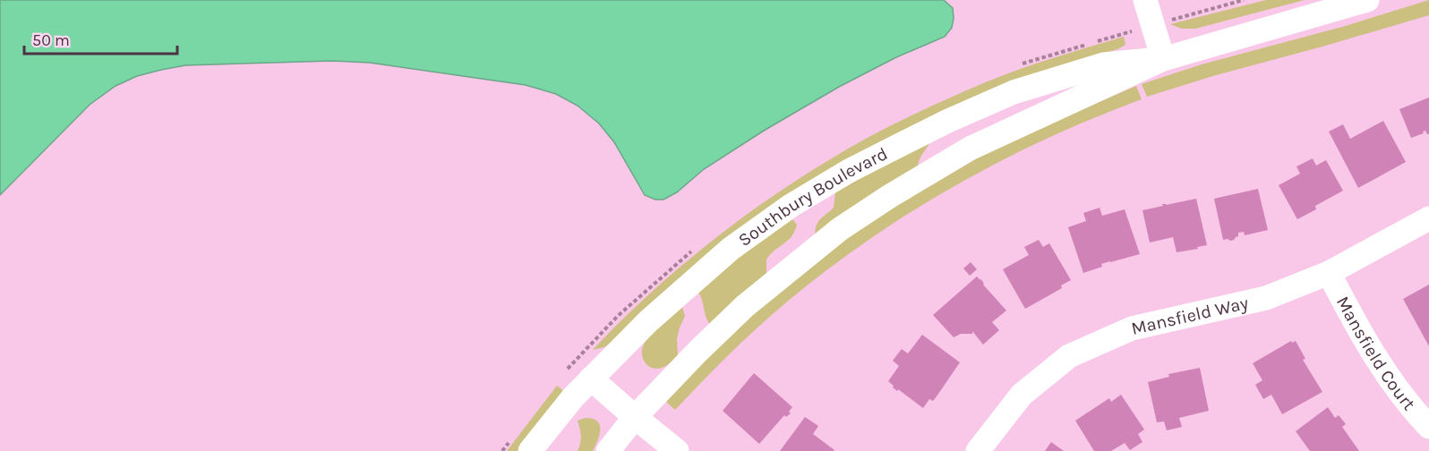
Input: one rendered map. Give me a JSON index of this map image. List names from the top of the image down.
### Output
{
  "streets": {
    "street": ["Southbury Boulevard", "Mansfield Way", "Mansfield Court"]
  },
  "crossings": [
    ["Mansfield Way", "Mansfield Court"]
  ],
  "scale_bar": "50 m"
}
